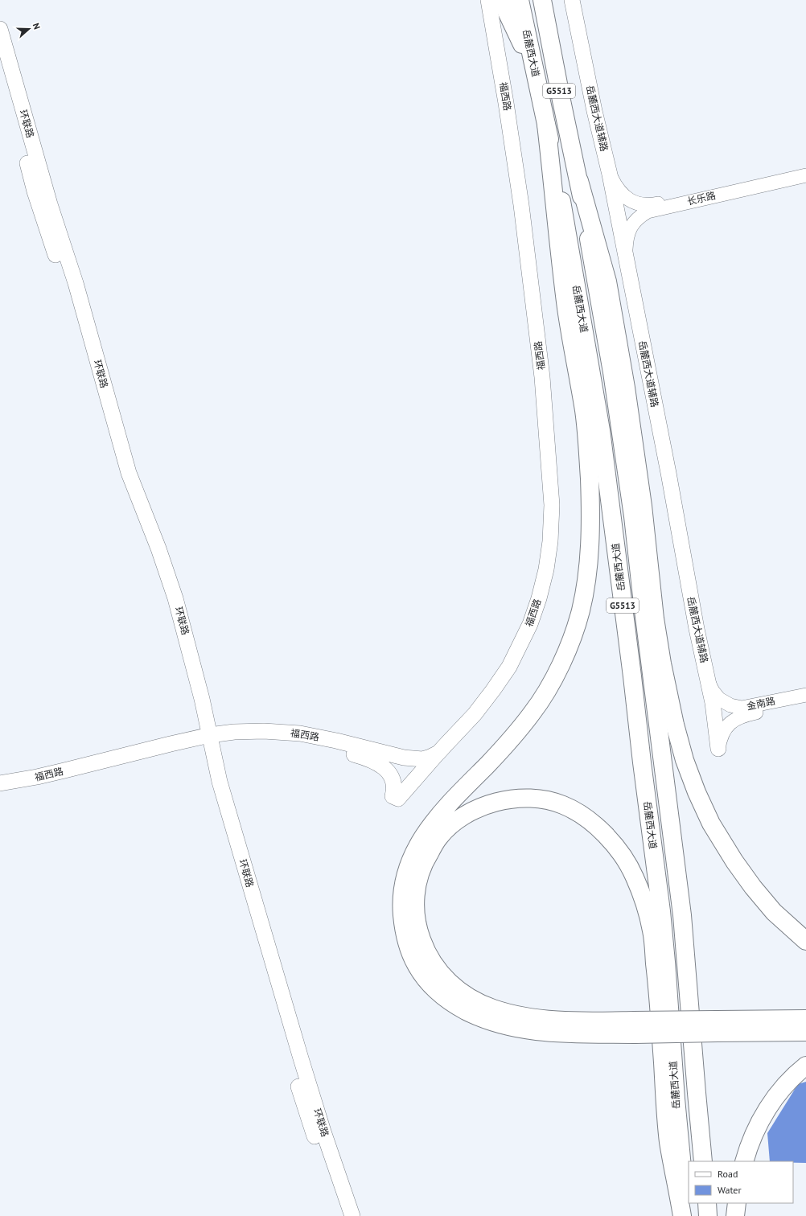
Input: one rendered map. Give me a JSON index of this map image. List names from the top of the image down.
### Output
{
  "streets": {
    "highway": ["岳麓西大道", "G5513"],
    "main road": ["福西路", "岳麓西大道辅路", "环联路"],
    "street": ["长乐路", "金南路"]
  },
  "crossings": [
    ["福西路", "环联路"],
    ["岳麓西大道辅路", "长乐路"],
    ["岳麓西大道辅路", "金南路"]
  ],
  "legend": ["Road", "Water"],
  "north": "right"
}
